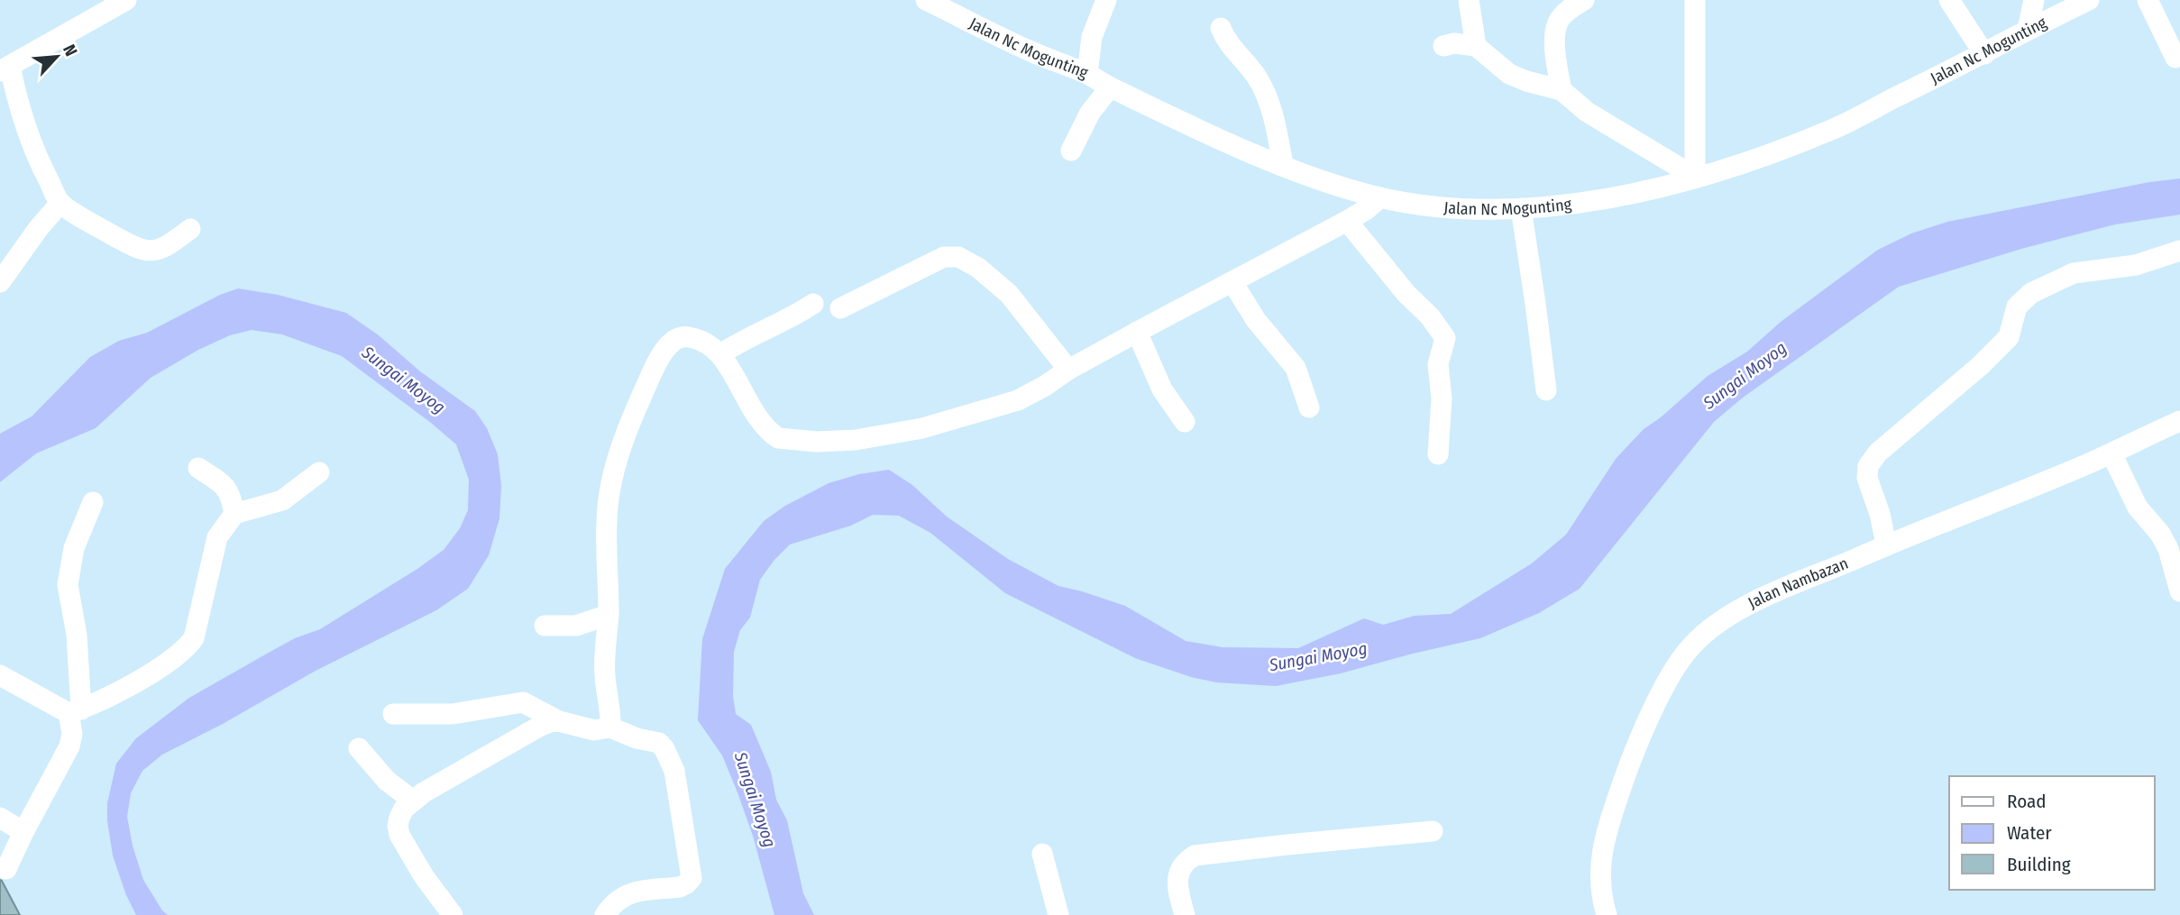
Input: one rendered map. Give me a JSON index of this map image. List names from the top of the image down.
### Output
{
  "streets": {
    "street": ["Jalan Nc Mogunting", "Jalan Nambazan"]
  },
  "water": ["Sungai Moyog"],
  "legend": ["Road", "Water", "Building"],
  "north": "top right"
}
